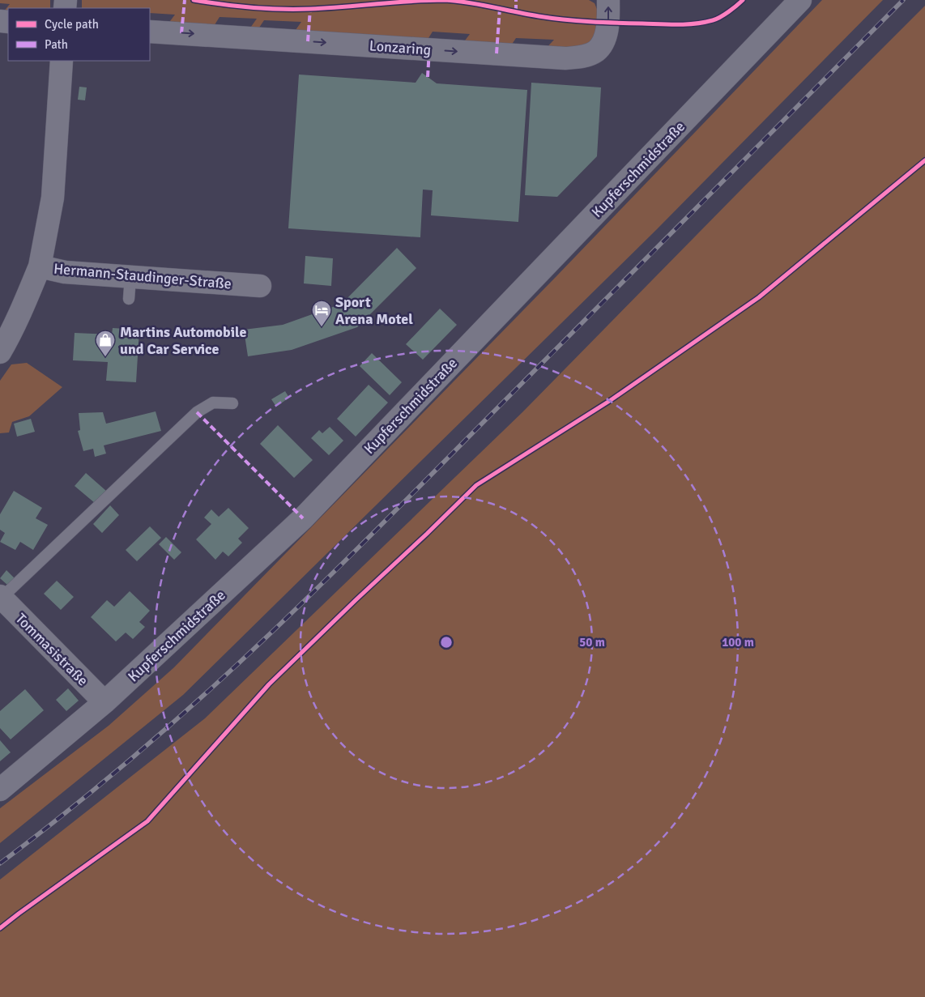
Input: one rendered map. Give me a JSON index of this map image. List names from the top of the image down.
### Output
{
  "streets": {
    "street": [
      "Lonzaring",
      "Kupferschmidstraße",
      "Hermann-Staudinger-Straße",
      "Tommasistraße"
    ]
  },
  "crossings": [
    ["Kupferschmidstraße", "Tommasistraße"]
  ],
  "one_way": ["Lonzaring"],
  "places": {
    "hotel": ["Sport Arena Motel"],
    "shop": ["Martins Automobile und Car Service"]
  },
  "legend": ["Cycle path", "Path"],
  "rings": ["50 m", "100 m"]
}
